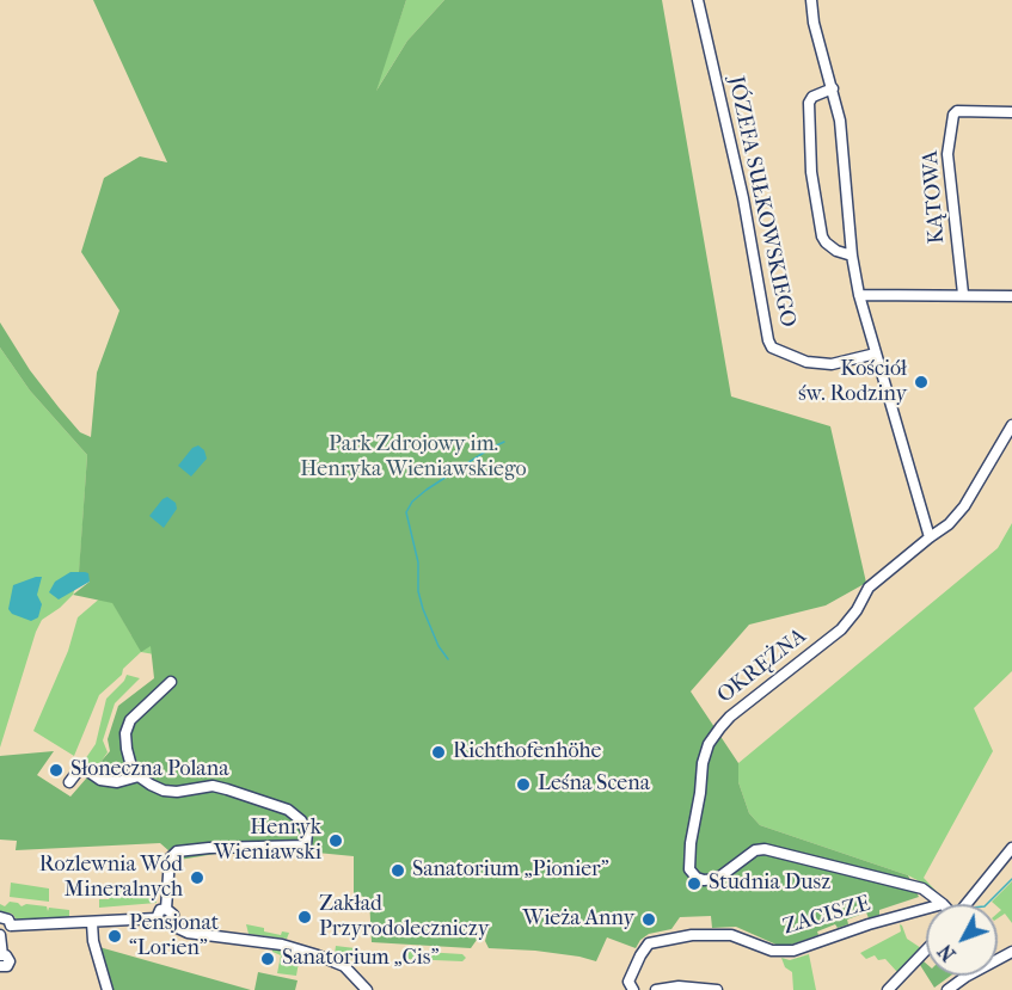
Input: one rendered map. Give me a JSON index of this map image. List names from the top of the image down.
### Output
{
  "streets": {
    "street": [
      "KĄTOWA",
      "JÓZEFA SUŁKOWSKIEGO",
      "OKRĘŻNA",
      "ZACISZE"
    ]
  },
  "crossings": [
    ["OKRĘŻNA", "ZACISZE"]
  ],
  "parks": ["Park Zdrojowy im. Henryka Wieniawskiego"],
  "places": [
    "Kościół św. Rodziny",
    "Richthofenhöhe",
    "Słoneczna Polana",
    "Leśna Scena",
    "Henryk Wieniawski",
    "Sanatorium „Pionier”",
    "Rozlewnia Wód Mineralnych",
    "Studnia Dusz",
    "Zakład Przyrodoleczniczy",
    "Wieża Anny",
    "Pensjonat “Lorien”",
    "Sanatorium „Cis”"
  ],
  "north": "bottom left"
}
